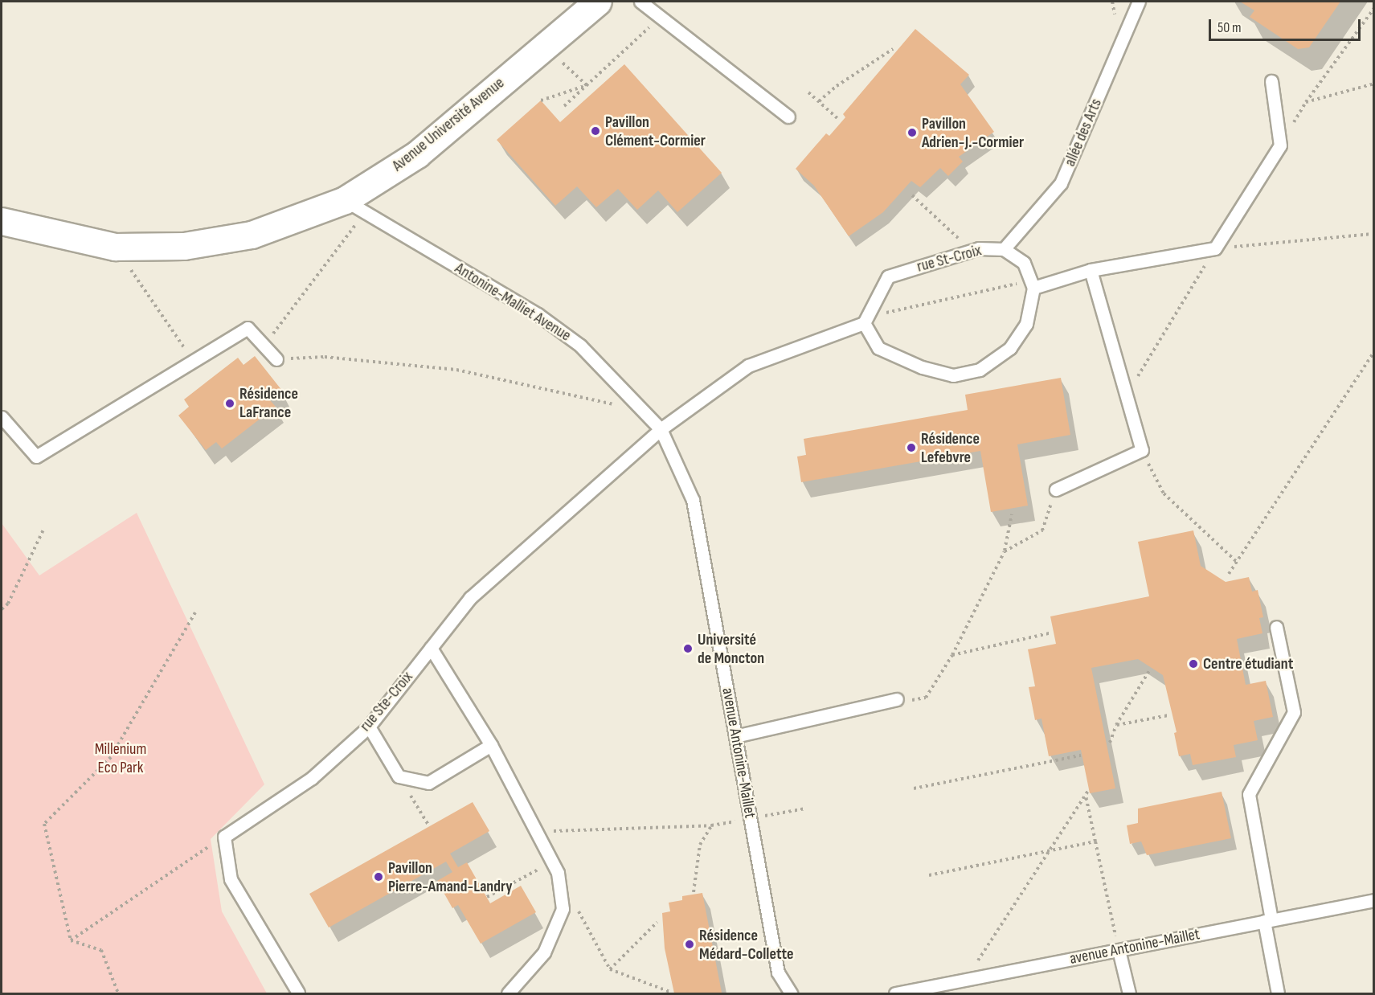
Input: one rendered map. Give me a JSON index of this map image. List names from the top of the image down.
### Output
{
  "streets": {
    "street": ["Avenue Université Avenue"],
    "lane": [
      "allée des Arts",
      "rue St-Croix",
      "Antonine-Malliet Avenue",
      "rue Ste-Croix",
      "avenue Antonine-Maillet"
    ]
  },
  "crossings": [
    ["Avenue Université Avenue", "Antonine-Malliet Avenue"],
    ["allée des Arts", "rue St-Croix"],
    ["rue St-Croix", "rue Ste-Croix"],
    ["Antonine-Malliet Avenue", "rue Ste-Croix"],
    ["Antonine-Malliet Avenue", "avenue Antonine-Maillet"],
    ["rue Ste-Croix", "avenue Antonine-Maillet"]
  ],
  "parks": ["Millenium Eco Park"],
  "places": [
    "Pavillon Clément-Cormier",
    "Pavillon Adrien-J.-Cormier",
    "Résidence LaFrance",
    "Résidence Lefebvre",
    "Université de Moncton",
    "Centre étudiant",
    "Pavillon Pierre-Amand-Landry",
    "Résidence Médard-Collette"
  ],
  "scale_bar": "50 m"
}
